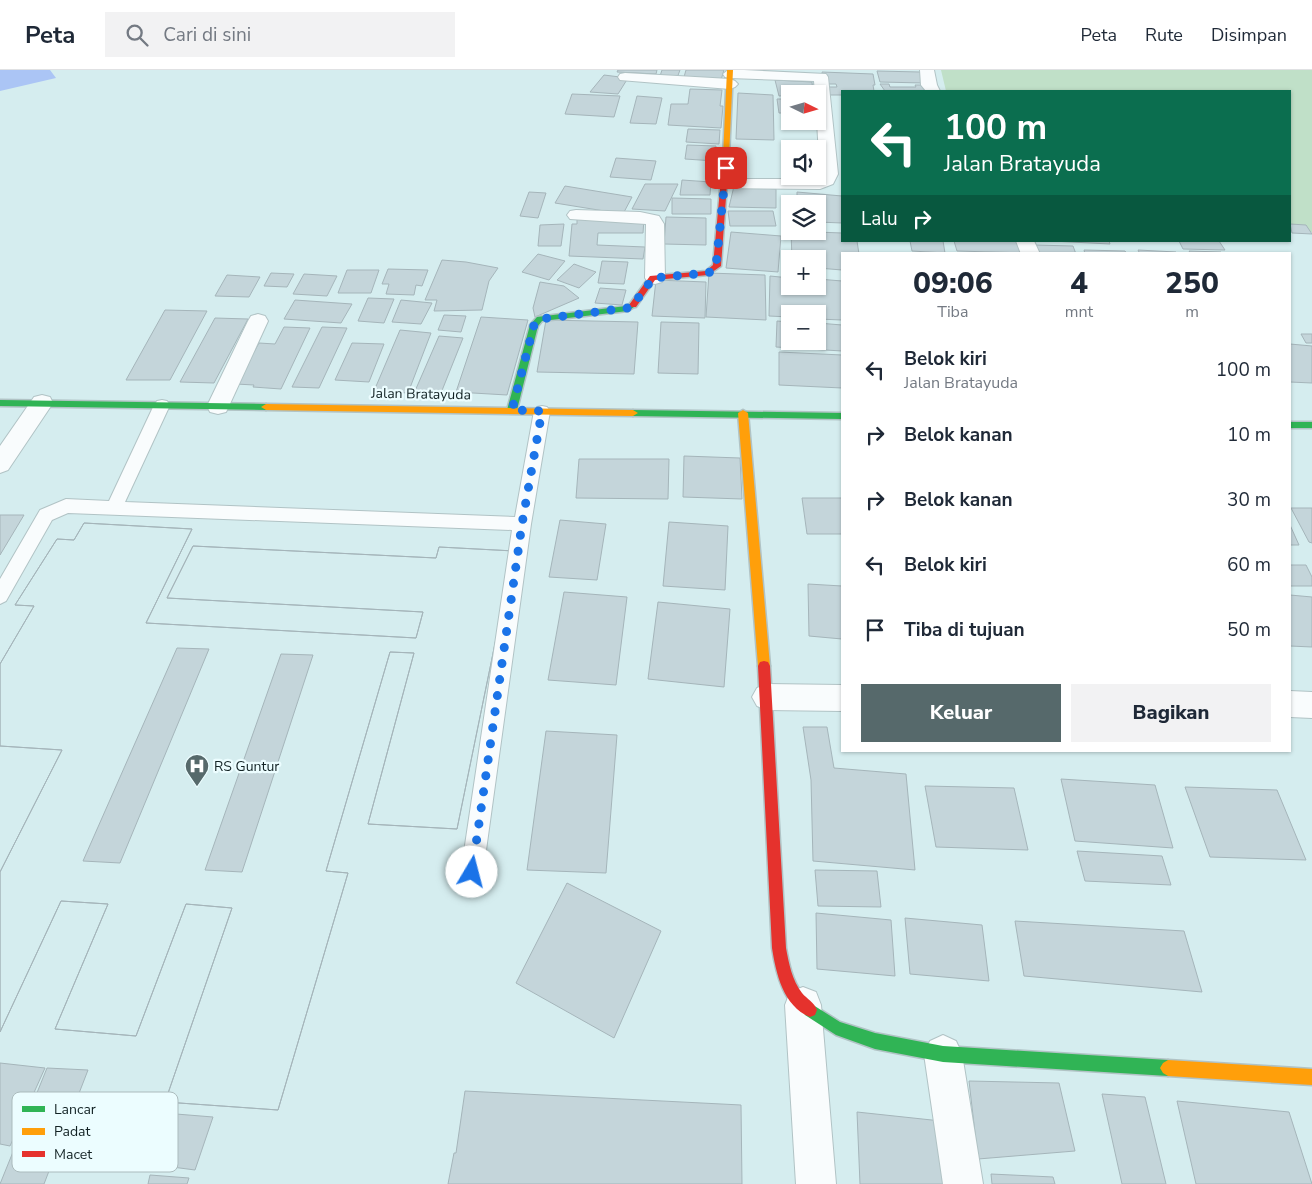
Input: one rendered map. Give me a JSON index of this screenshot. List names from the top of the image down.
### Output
{
  "streets": {
    "street": ["Jalan Bratayuda"]
  },
  "places": {
    "hospital": ["RS Guntur"]
  },
  "legend": ["Lancar", "Padat", "Macet"],
  "north": "right",
  "page": {
    "header": "Peta",
    "search": "Cari di sini",
    "nav": ["Peta", "Rute", "Disimpan"],
    "map_buttons": ["+", "−"],
    "turn": ["100 m", "Jalan Bratayuda"],
    "then": "Lalu",
    "eta": [
      "09:06",
      "Tiba",
      "4",
      "mnt",
      "250",
      "m"
    ],
    "list": [
      {
        "name": "Belok kiri",
        "note": "Jalan Bratayuda",
        "value": "100 m"
      },
      {
        "name": "Belok kanan",
        "value": "10 m"
      },
      {
        "name": "Belok kanan",
        "value": "30 m"
      },
      {
        "name": "Belok kiri",
        "value": "60 m"
      },
      {
        "name": "Tiba di tujuan",
        "value": "50 m"
      }
    ],
    "buttons": ["Keluar", "Bagikan"]
  }
}
